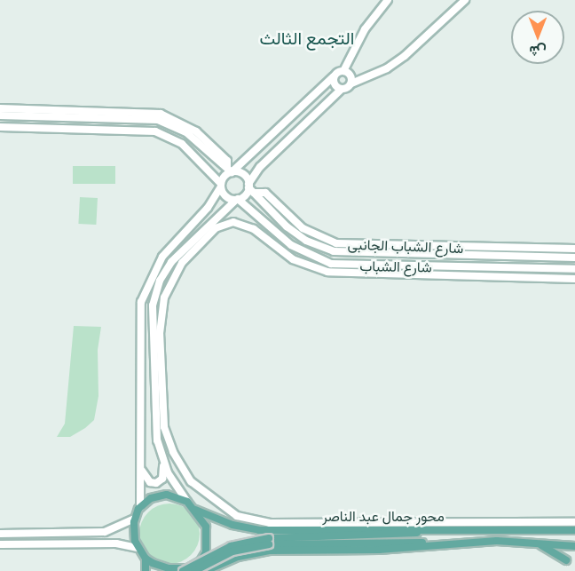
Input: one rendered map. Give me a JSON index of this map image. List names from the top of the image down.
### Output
{
  "streets": {
    "main road": ["شارع الشباب الجانبى", "شارع الشباب", "محور جمال عبد الناصر"]
  },
  "crossings": [
    ["شارع الشباب الجانبى", "شارع الشباب"]
  ],
  "districts": ["التجمع الثالث"],
  "north": "bottom"
}
